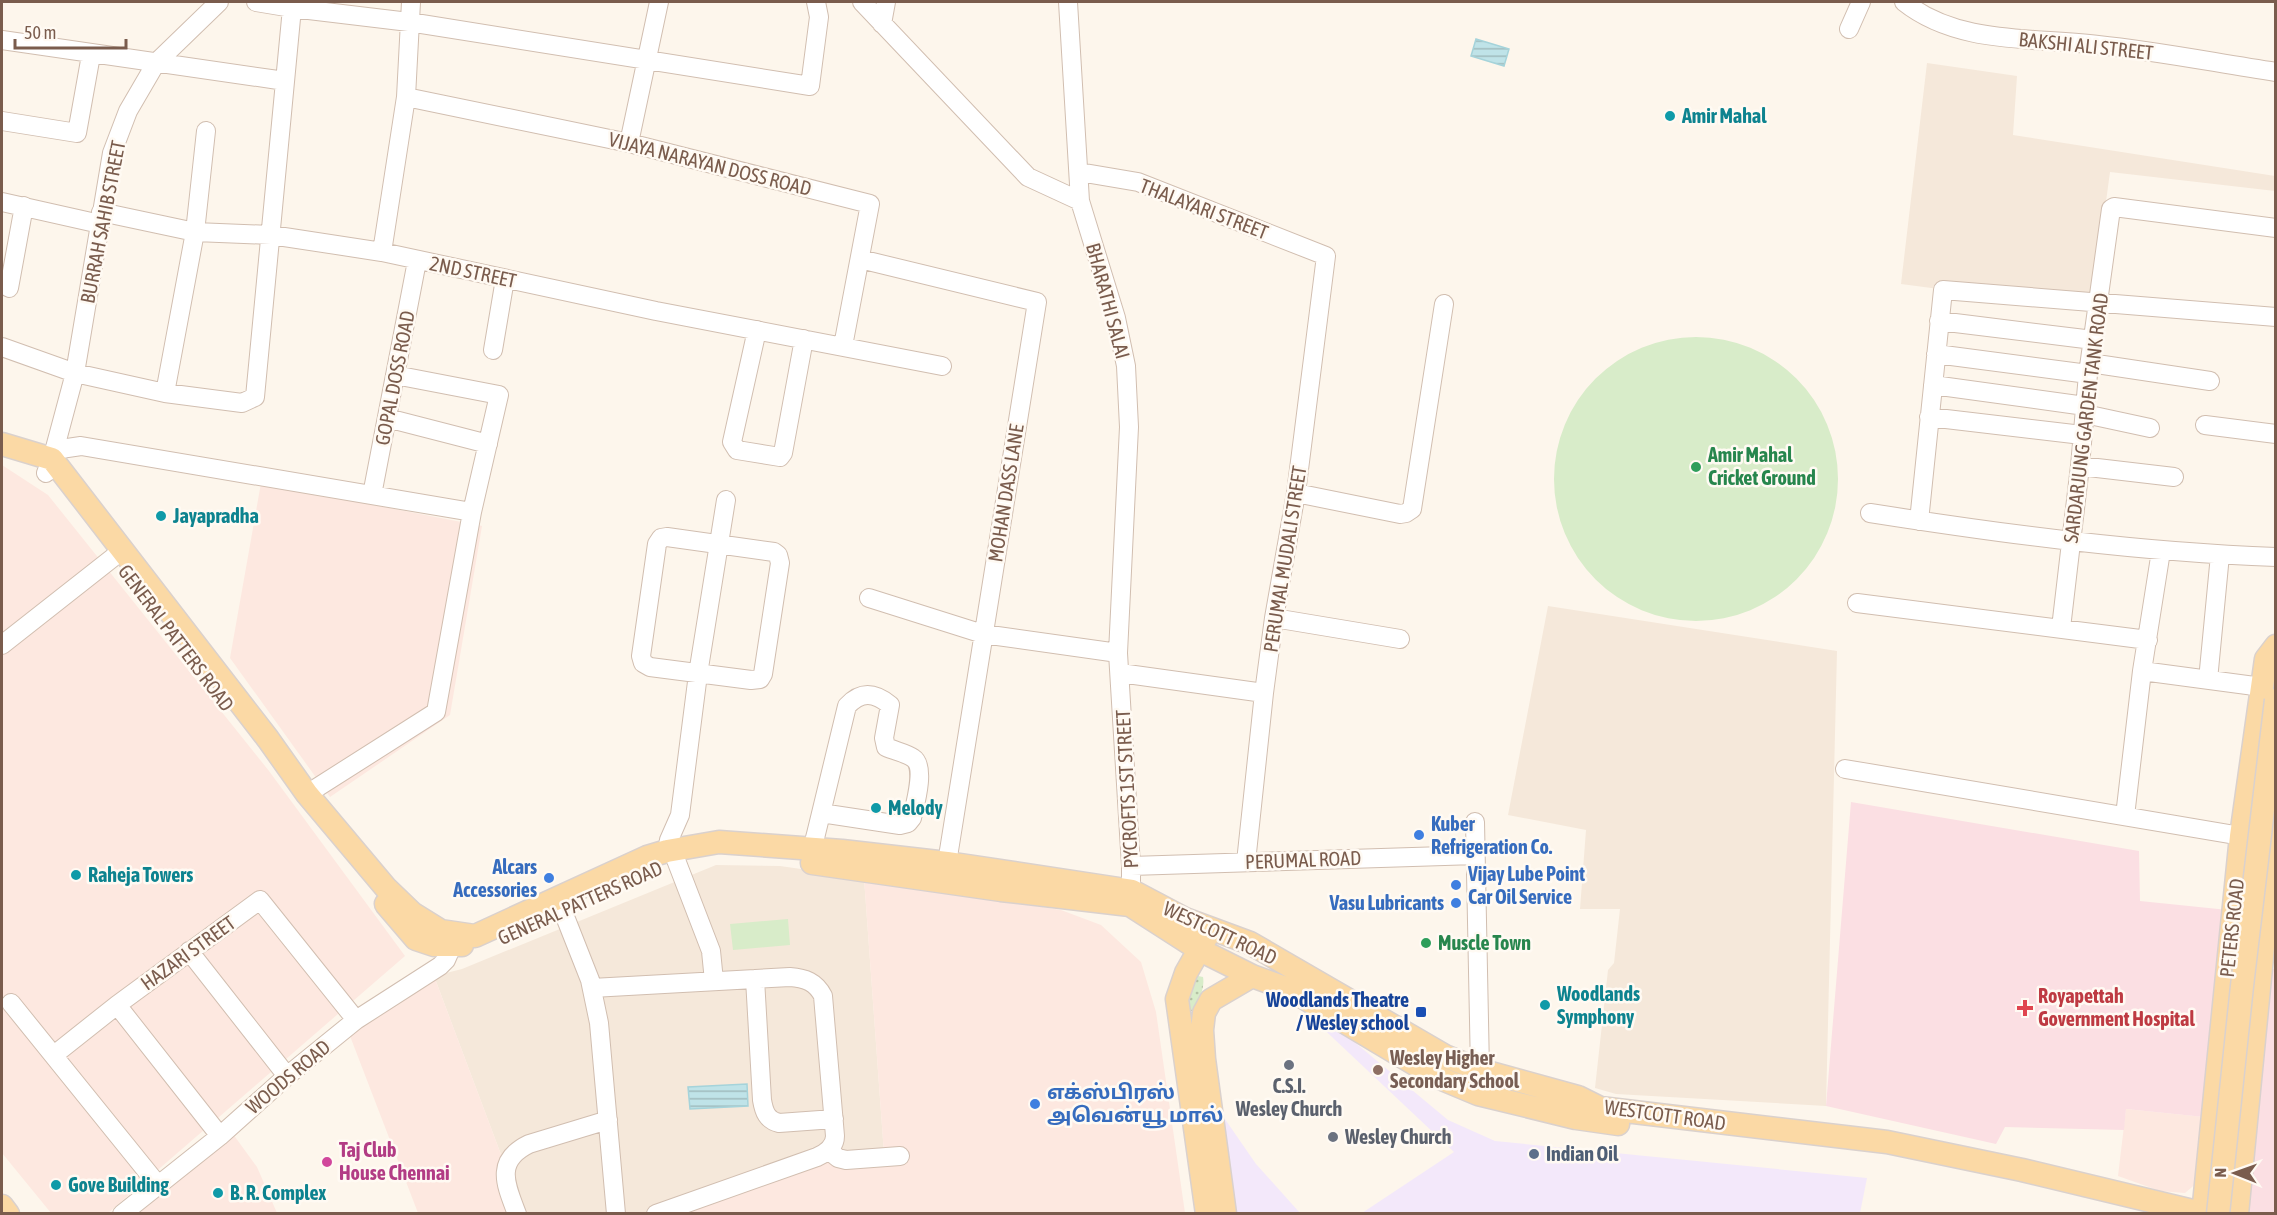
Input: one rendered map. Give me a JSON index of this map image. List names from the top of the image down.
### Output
{
  "streets": {
    "main road": ["GENERAL PATTERS ROAD", "PETERS ROAD", "WESTCOTT ROAD"],
    "street": [
      "BAKSHI ALI STREET",
      "VIJAYA NARAYAN DOSS ROAD",
      "THALAYARI STREET",
      "BURRAH SAHIB STREET",
      "2ND STREET",
      "BHARATHI SALAI",
      "GOPAL DOSS ROAD",
      "SARDARJUNG GARDEN TANK ROAD",
      "MOHAN DASS LANE",
      "PERUMAL MUDALI STREET",
      "PYCROFTS 1ST STREET",
      "PERUMAL ROAD",
      "HAZARI STREET",
      "WOODS ROAD"
    ]
  },
  "crossings": [
    ["VIJAYA NARAYAN DOSS ROAD", "2ND STREET"],
    ["VIJAYA NARAYAN DOSS ROAD", "MOHAN DASS LANE"],
    ["THALAYARI STREET", "BHARATHI SALAI"],
    ["THALAYARI STREET", "PERUMAL MUDALI STREET"],
    ["BURRAH SAHIB STREET", "2ND STREET"],
    ["BURRAH SAHIB STREET", "GENERAL PATTERS ROAD"],
    ["2ND STREET", "GOPAL DOSS ROAD"],
    ["BHARATHI SALAI", "PYCROFTS 1ST STREET"],
    ["MOHAN DASS LANE", "GENERAL PATTERS ROAD"],
    ["PERUMAL MUDALI STREET", "PERUMAL ROAD"],
    ["GENERAL PATTERS ROAD", "PYCROFTS 1ST STREET"],
    ["GENERAL PATTERS ROAD", "WESTCOTT ROAD"],
    ["GENERAL PATTERS ROAD", "WOODS ROAD"],
    ["PYCROFTS 1ST STREET", "PERUMAL ROAD"],
    ["PYCROFTS 1ST STREET", "WESTCOTT ROAD"],
    ["PETERS ROAD", "WESTCOTT ROAD"],
    ["HAZARI STREET", "WOODS ROAD"]
  ],
  "places": {
    "other": [
      "Amir Mahal",
      "Amir Mahal Cricket Ground",
      "Jayapradha",
      "Melody",
      "Kuber Refrigeration Co.",
      "Raheja Towers",
      "Alcars Accessories",
      "Vijay Lube Point Car Oil Service",
      "Vasu Lubricants",
      "Muscle Town",
      "Woodlands Symphony",
      "C.S.I. Wesley Church",
      "Wesley Higher Secondary School",
      "எக்ஸ்பிரஸ் அவென்யூ மால்",
      "Wesley Church",
      "Indian Oil",
      "Taj Club House Chennai",
      "Gove Building",
      "B. R. Complex"
    ],
    "health": ["Royapettah Government Hospital"],
    "transit": ["Woodlands Theatre / Wesley school"]
  },
  "scale_bar": "50 m",
  "north": "left"
}
